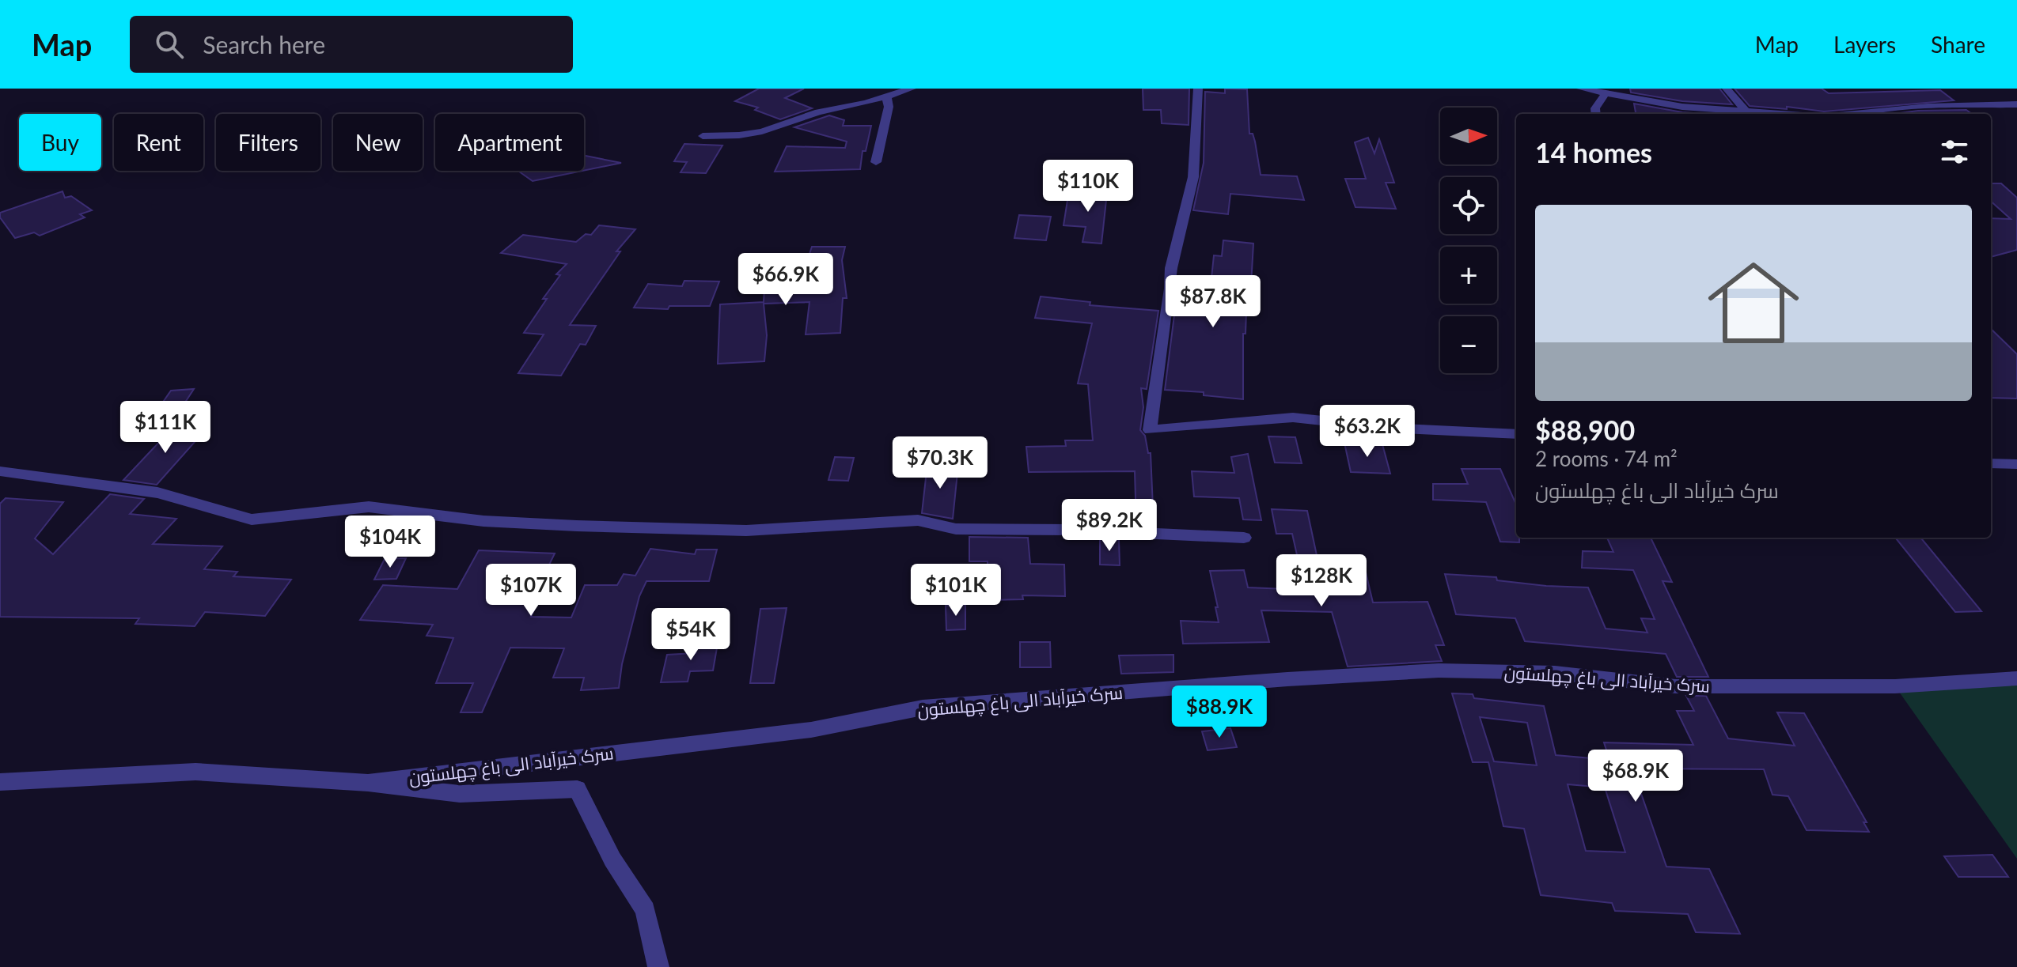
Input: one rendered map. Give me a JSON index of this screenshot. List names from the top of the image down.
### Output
{
  "streets": {
    "street": ["سرک خیرآباد الی باغ چهلستون"]
  },
  "north": "right",
  "page": {
    "header": "Map",
    "search": "Search here",
    "nav": ["Map", "Layers", "Share"],
    "map_buttons": ["+", "−"],
    "chip": [
      "Buy",
      "Rent",
      "Filters",
      "New",
      "Apartment"
    ],
    "heading": "14 homes",
    "price": [
      "$110K",
      "$66.9K",
      "$87.8K",
      "$111K",
      "$63.2K",
      "$70.3K",
      "$89.2K",
      "$104K",
      "$128K",
      "$107K",
      "$101K",
      "$54K",
      "$88.9K",
      "$68.9K"
    ],
    "list": [
      {
        "name": "$88,900",
        "note": "2 rooms · 74 m² · سرک خیرآباد الی باغ چهلستون"
      }
    ]
  }
}
